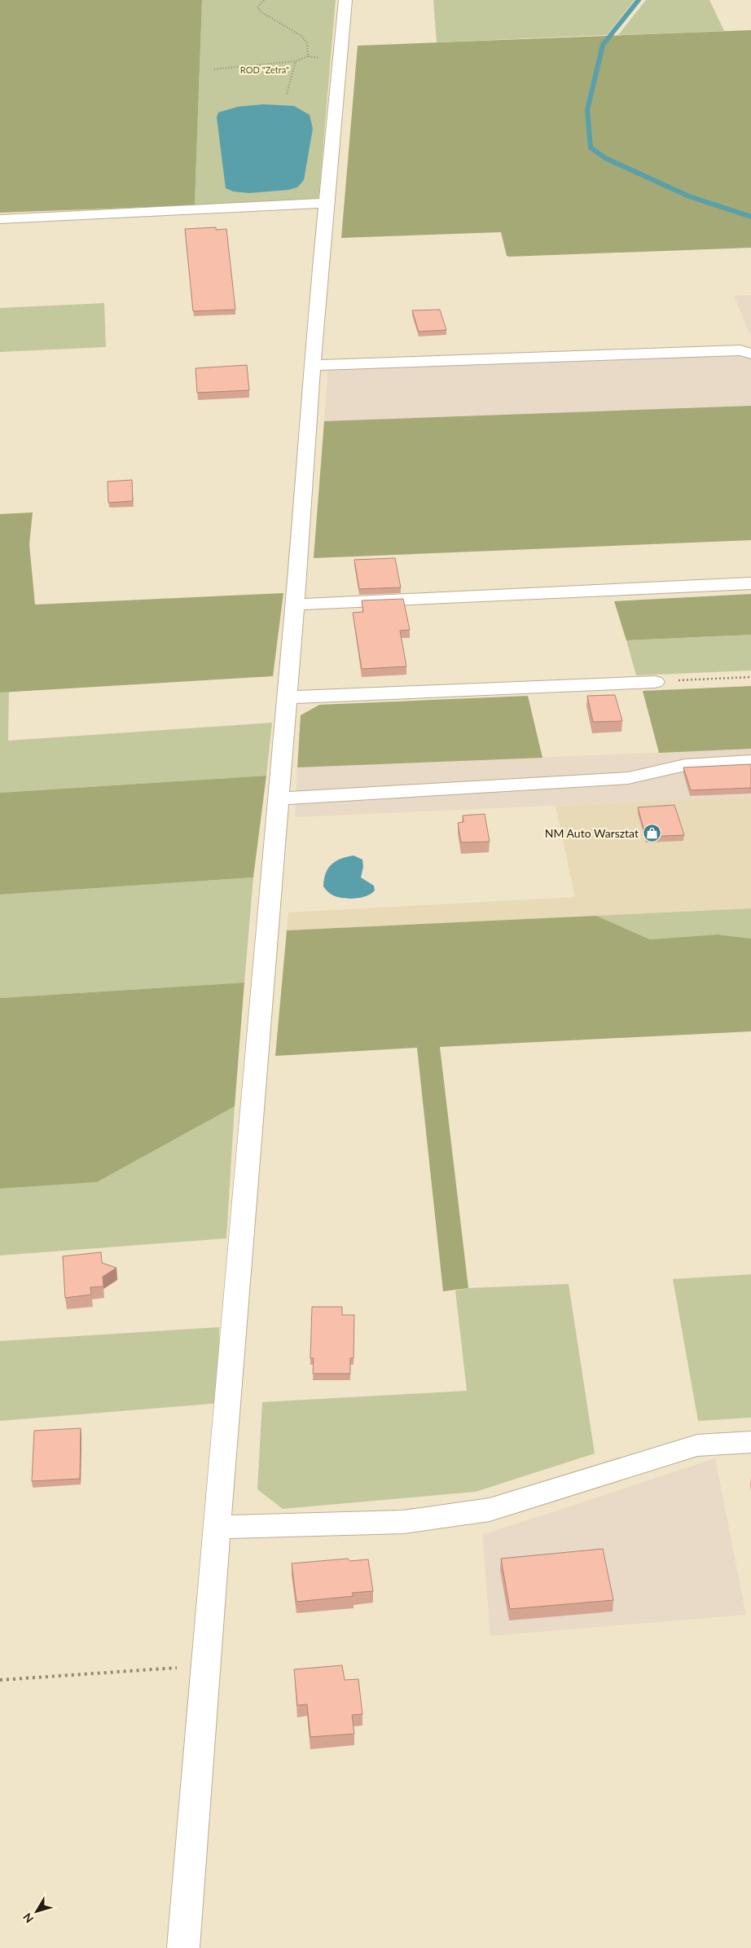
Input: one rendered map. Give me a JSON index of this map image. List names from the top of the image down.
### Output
{
  "parks": ["ROD \"Zetra\""],
  "places": {
    "shop": ["NM Auto Warsztat"]
  },
  "north": "bottom left"
}
